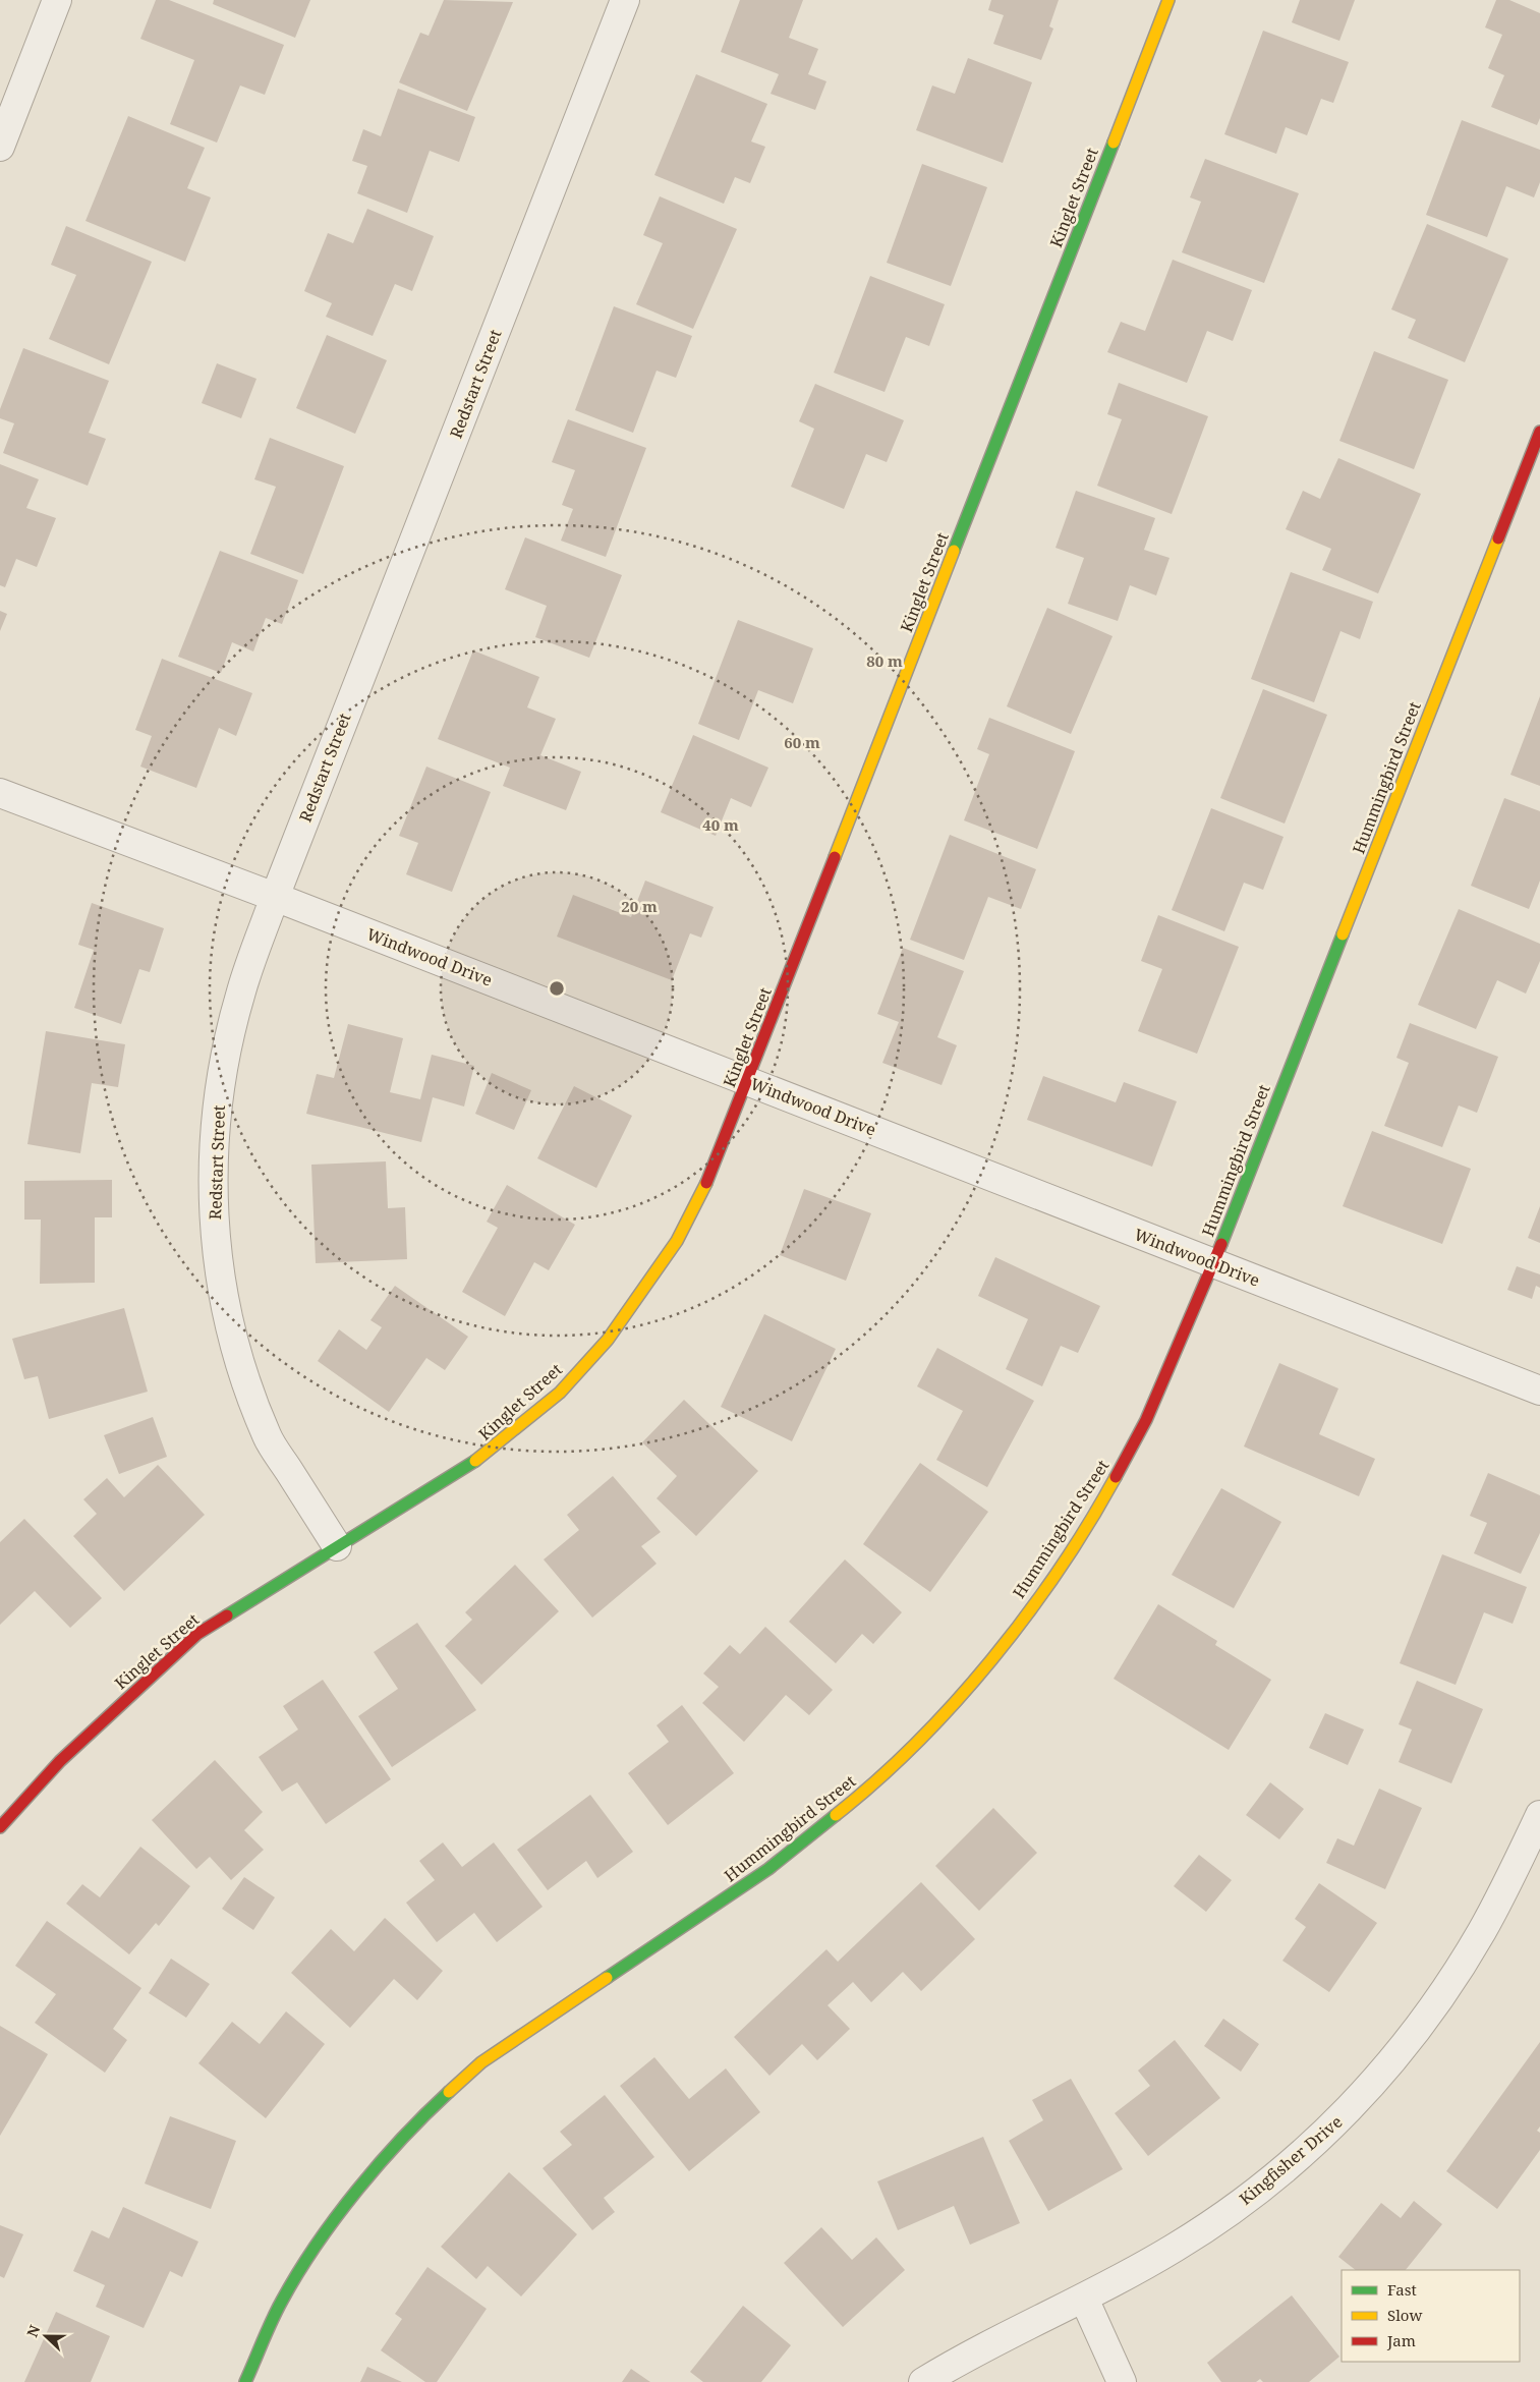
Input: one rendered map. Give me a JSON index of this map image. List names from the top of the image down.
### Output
{
  "streets": {
    "street": [
      "Kinglet Street",
      "Redstart Street",
      "Hummingbird Street",
      "Windwood Drive",
      "Kingfisher Drive"
    ]
  },
  "crossings": [
    ["Kinglet Street", "Redstart Street"],
    ["Kinglet Street", "Windwood Drive"],
    ["Redstart Street", "Windwood Drive"],
    ["Hummingbird Street", "Windwood Drive"]
  ],
  "legend": ["Fast", "Slow", "Jam"],
  "north": "left",
  "rings": [
    "80 m",
    "60 m",
    "40 m",
    "20 m"
  ]
}
